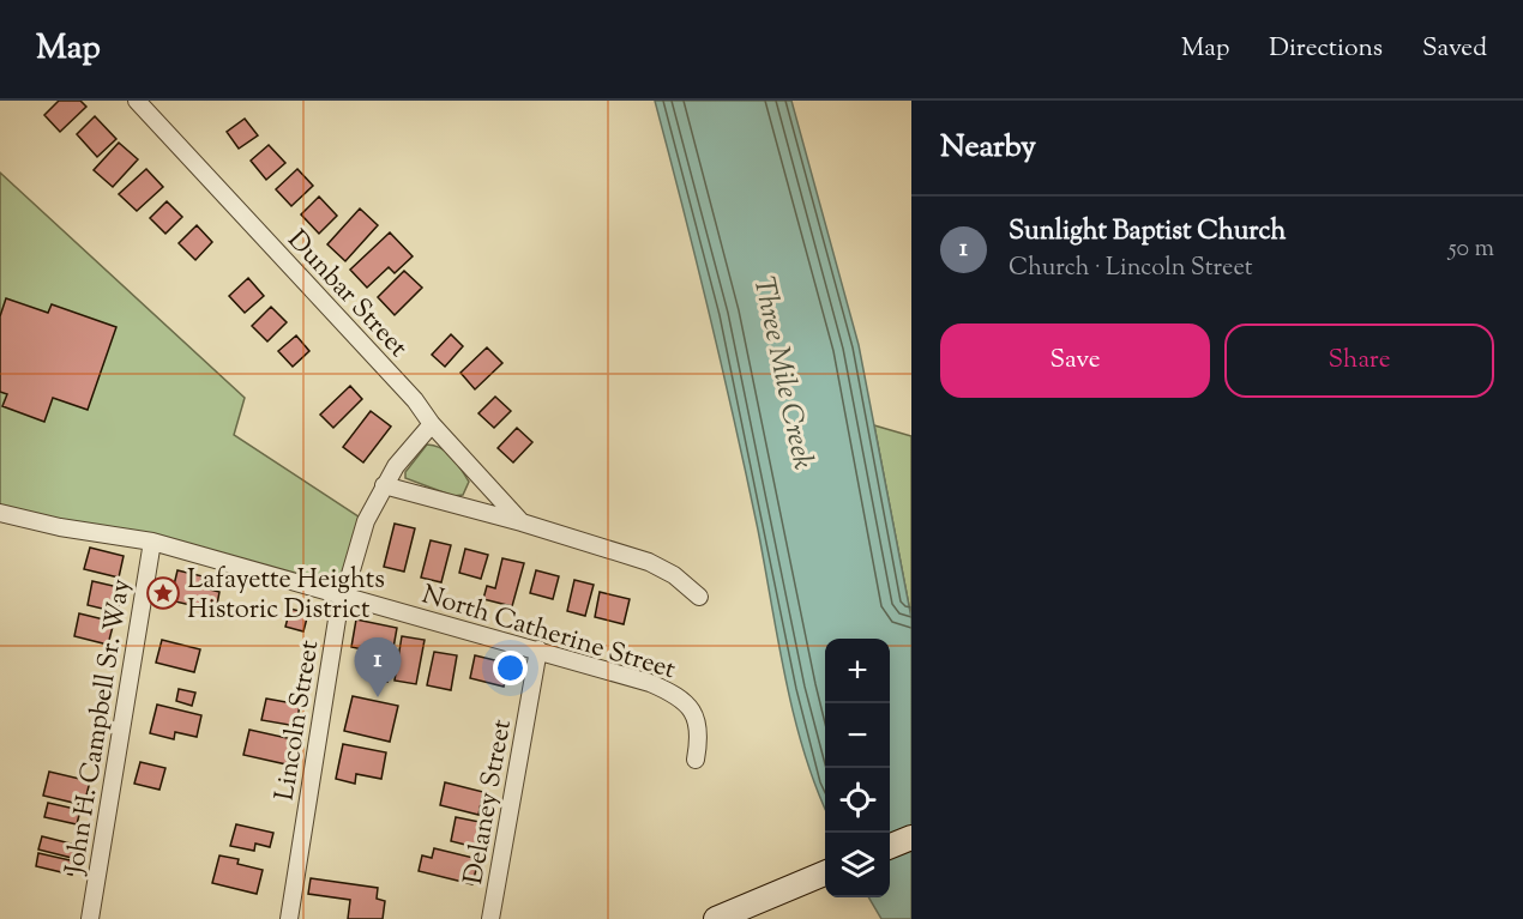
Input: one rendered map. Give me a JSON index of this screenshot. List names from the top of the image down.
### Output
{
  "streets": {
    "street": [
      "Dunbar Street",
      "North Catherine Street",
      "Lincoln Street",
      "John H. Campbell Sr. Way",
      "Delaney Street"
    ]
  },
  "crossings": [
    ["Dunbar Street", "Lincoln Street"],
    ["North Catherine Street", "Lincoln Street"],
    ["North Catherine Street", "John H. Campbell Sr. Way"],
    ["North Catherine Street", "Delaney Street"]
  ],
  "water": ["Three Mile Creek"],
  "places": {
    "place": ["Lafayette Heights Historic District"]
  },
  "page": {
    "header": "Map",
    "nav": ["Map", "Directions", "Saved"],
    "heading": "Nearby",
    "list": [
      {
        "mark": "1",
        "name": "Sunlight Baptist Church",
        "note": "Church · Lincoln Street",
        "value": "50 m"
      }
    ],
    "buttons": ["Save", "Share"],
    "pins": "1",
    "map_buttons": ["+", "−"]
  }
}
